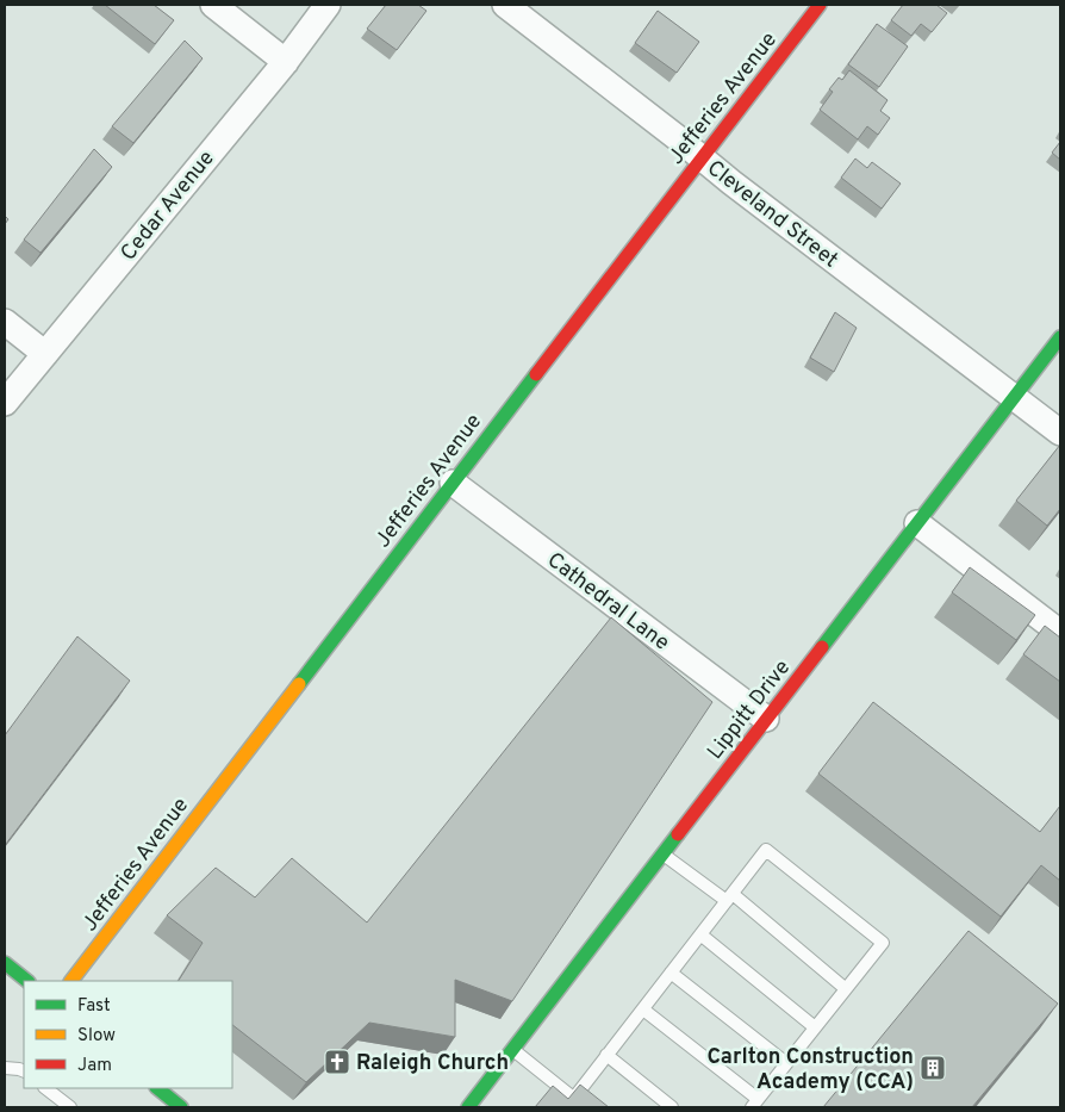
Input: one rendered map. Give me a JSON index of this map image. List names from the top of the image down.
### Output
{
  "streets": {
    "street": [
      "Jefferies Avenue",
      "Cedar Avenue",
      "Cleveland Street",
      "Cathedral Lane",
      "Lippitt Drive"
    ]
  },
  "crossings": [
    ["Jefferies Avenue", "Cleveland Street"],
    ["Jefferies Avenue", "Cathedral Lane"],
    ["Cleveland Street", "Lippitt Drive"],
    ["Cathedral Lane", "Lippitt Drive"]
  ],
  "places": {
    "church": ["Raleigh Church"],
    "building": ["Carlton Construction Academy (CCA)"]
  },
  "legend": ["Fast", "Slow", "Jam"]
}
